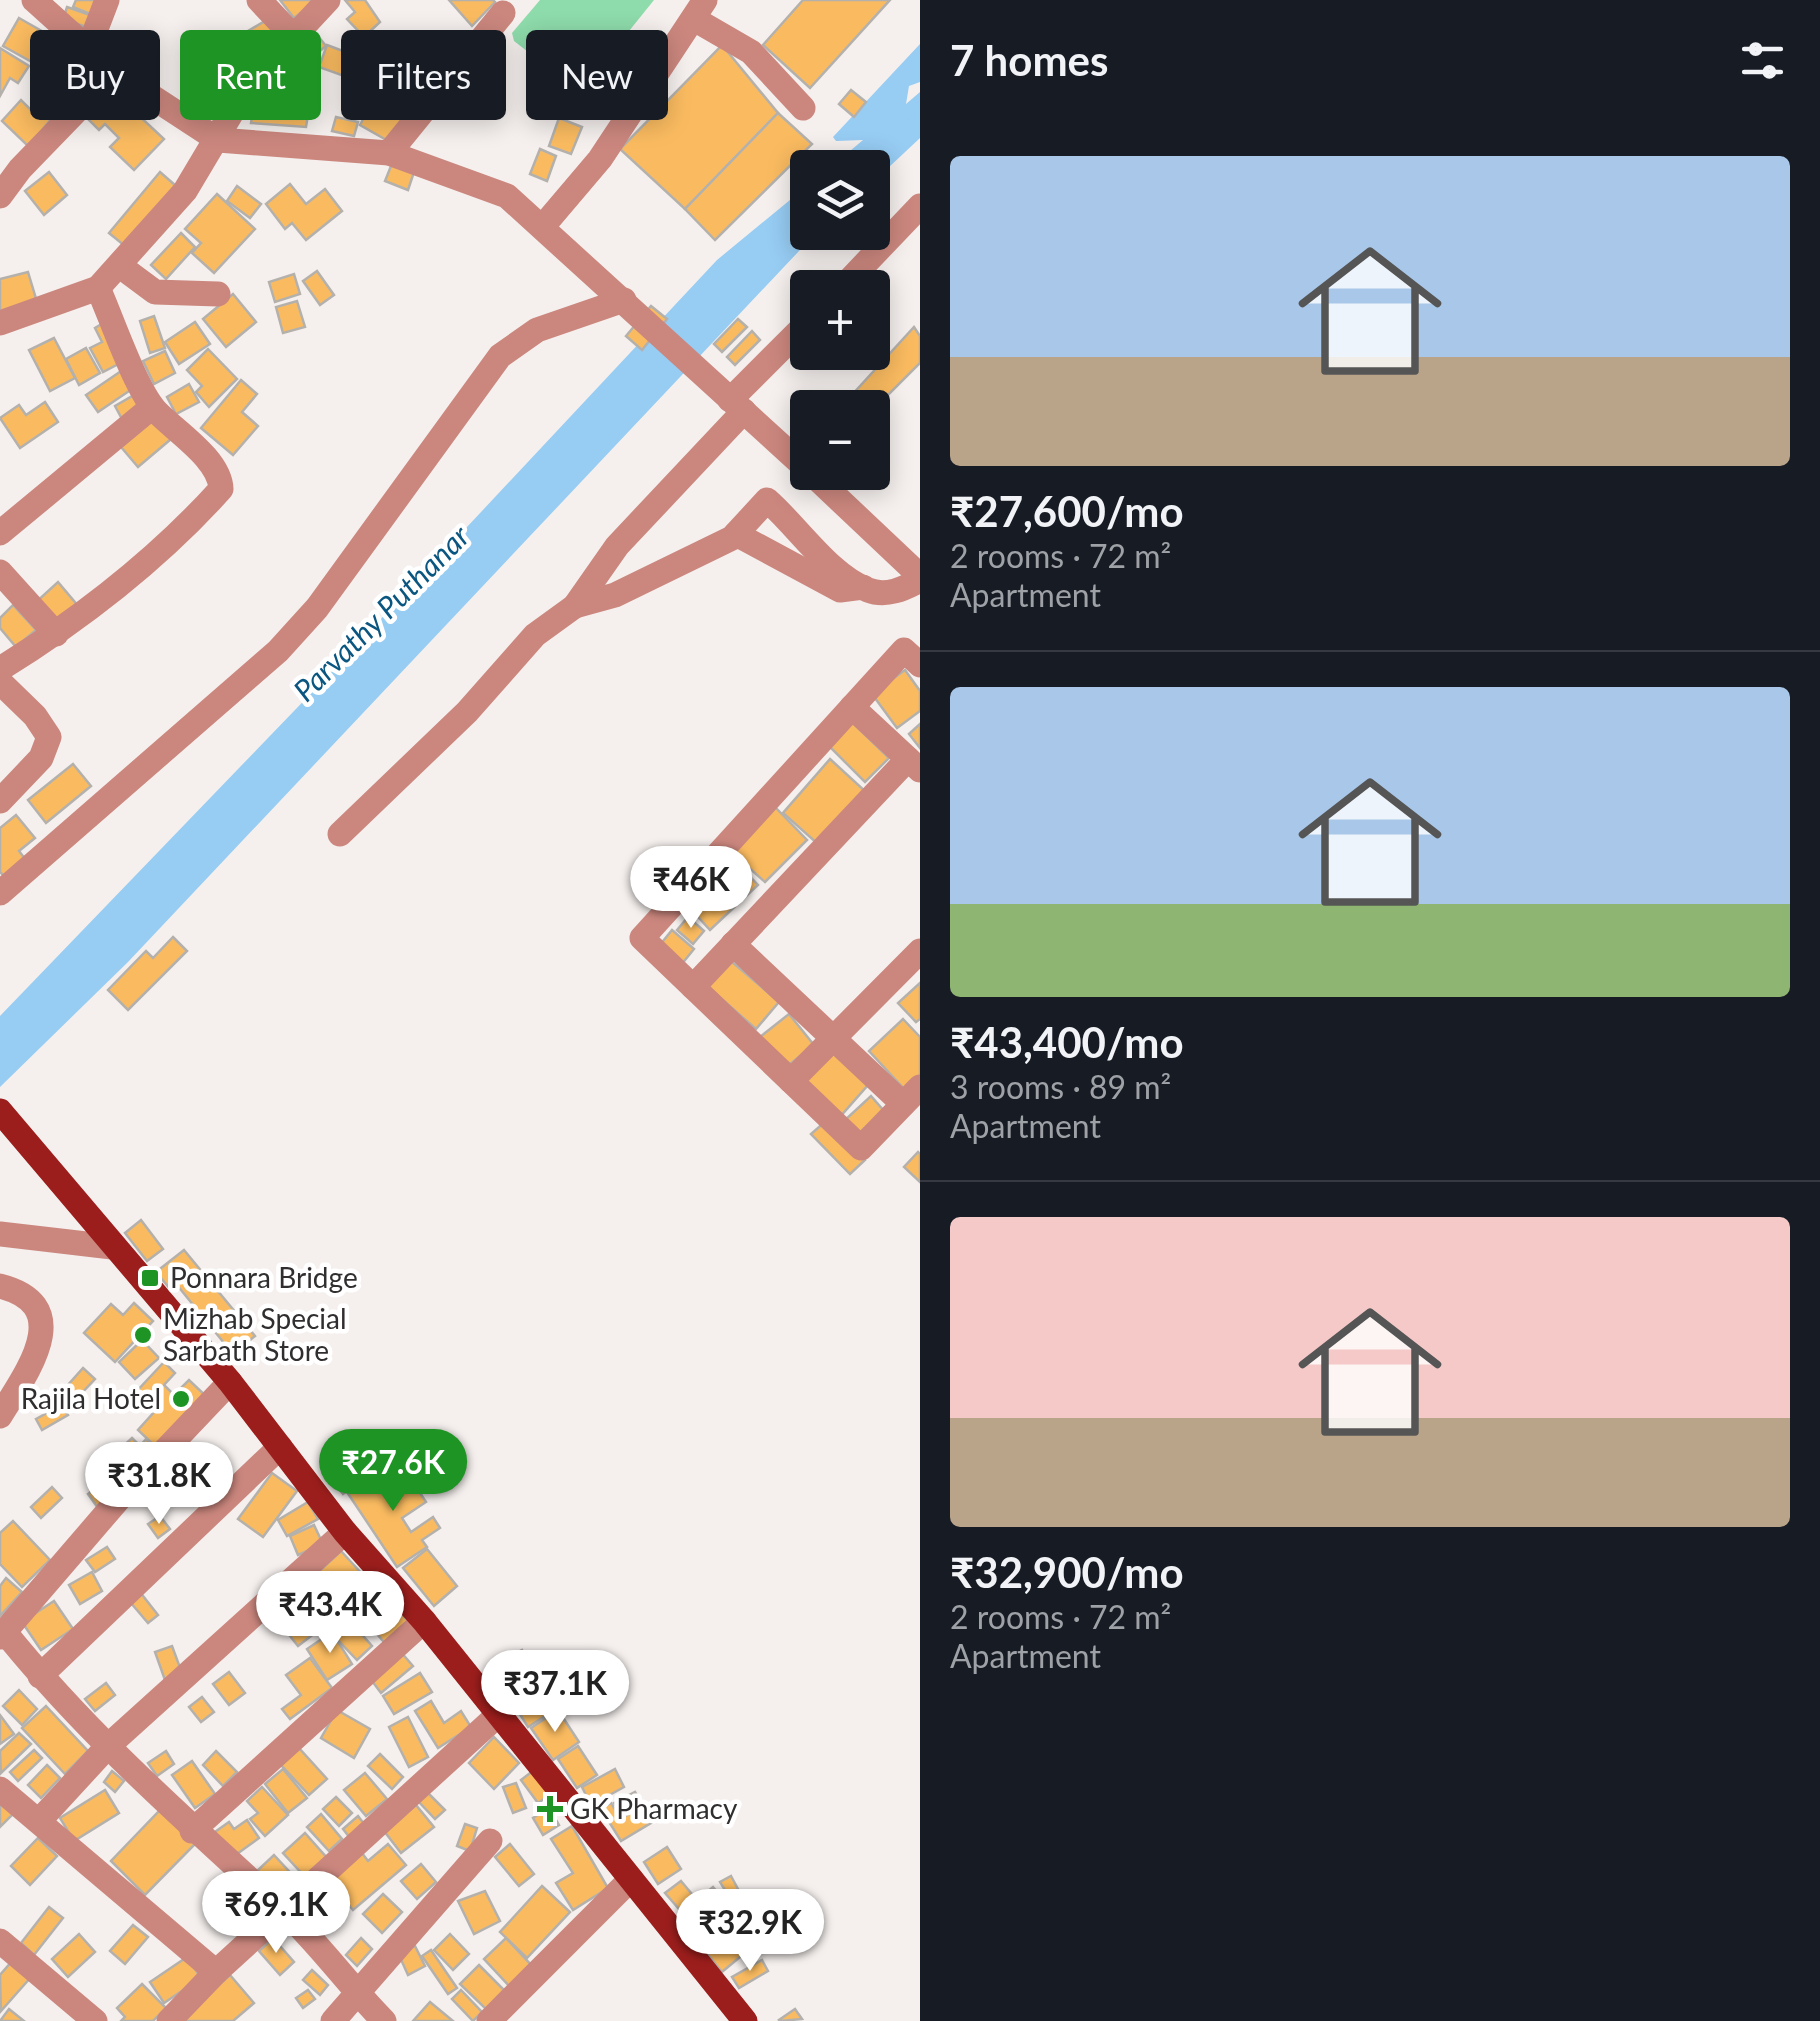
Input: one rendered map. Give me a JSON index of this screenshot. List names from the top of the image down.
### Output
{
  "water": ["Parvathy Puthanar"],
  "places": {
    "transit": ["Ponnara Bridge"],
    "other": ["Mizhab Special Sarbath Store", "Rajila Hotel"],
    "health": ["GK Pharmacy"]
  },
  "page": {
    "heading": "7 homes",
    "chip": [
      "Buy",
      "Rent",
      "Filters",
      "New"
    ],
    "list": [
      {
        "name": "₹27,600/mo",
        "note": "2 rooms · 72 m² · Apartment"
      },
      {
        "name": "₹43,400/mo",
        "note": "3 rooms · 89 m² · Apartment"
      },
      {
        "name": "₹32,900/mo",
        "note": "2 rooms · 72 m² · Apartment"
      }
    ],
    "map_buttons": ["+", "−"],
    "price": [
      "₹46K",
      "₹27.6K",
      "₹31.8K",
      "₹43.4K",
      "₹37.1K",
      "₹69.1K",
      "₹32.9K"
    ]
  }
}
